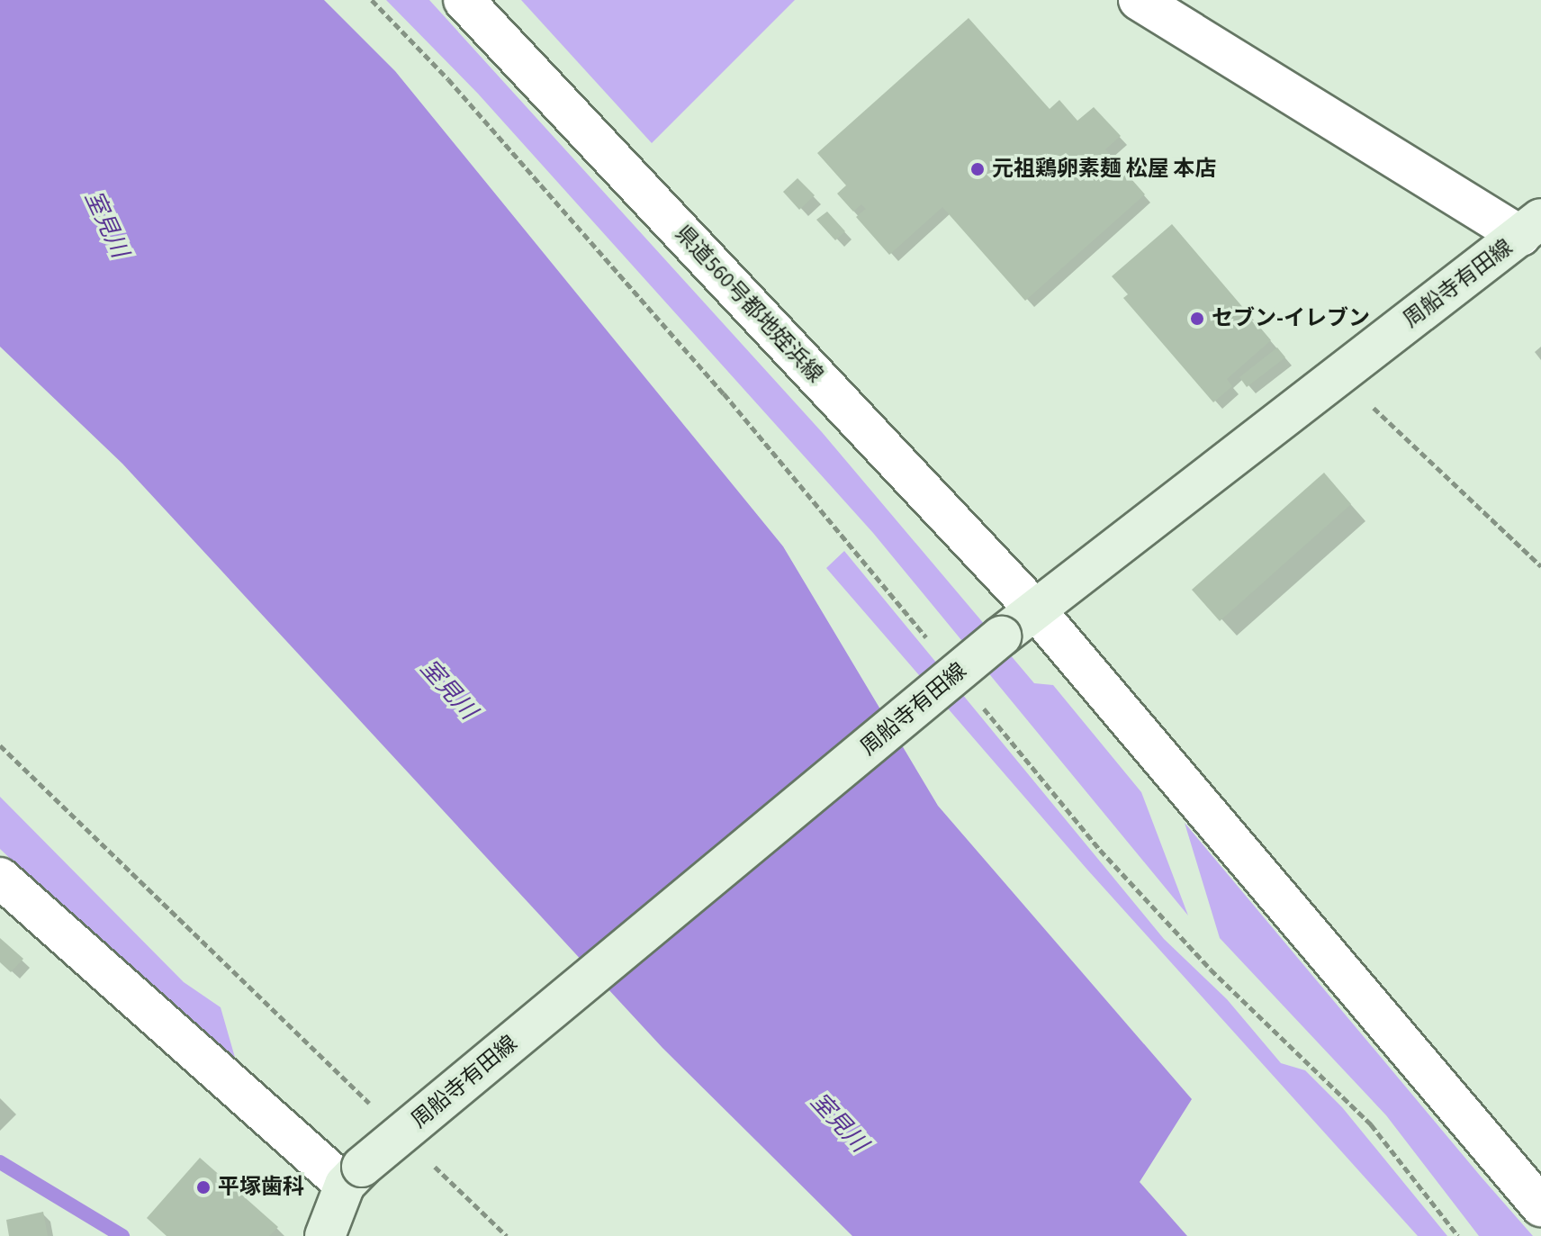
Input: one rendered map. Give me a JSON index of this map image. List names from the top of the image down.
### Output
{
  "streets": {
    "main road": ["周船寺有田線"],
    "street": ["県道560号都地姪浜線"]
  },
  "crossings": [
    ["周船寺有田線", "県道560号都地姪浜線"]
  ],
  "water": ["室見川"],
  "places": ["元祖鶏卵素麺 松屋 本店", "セブン-イレブン", "平塚歯科"]
}
